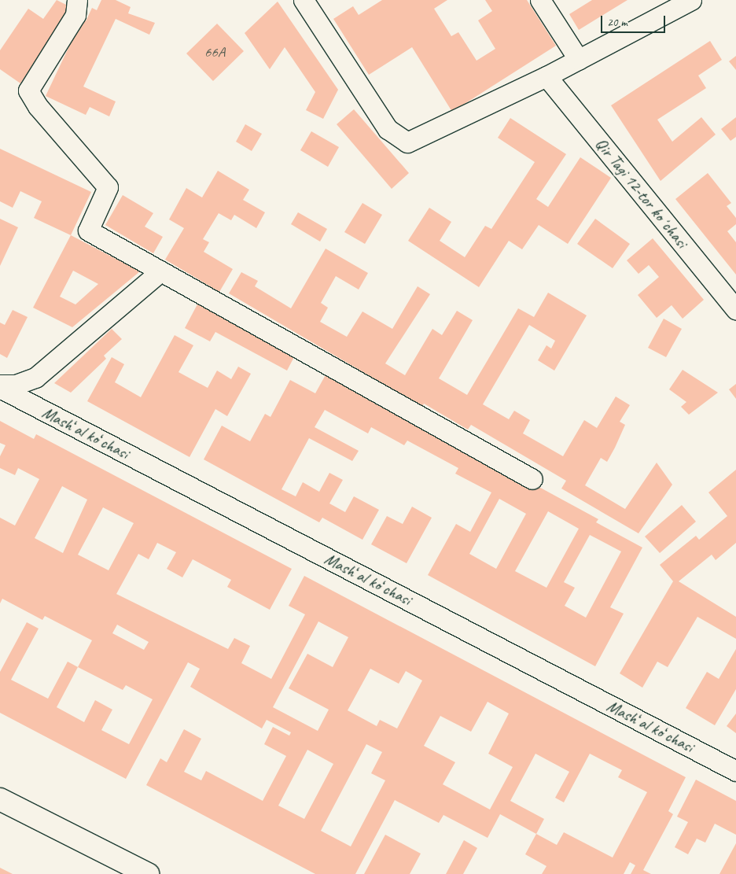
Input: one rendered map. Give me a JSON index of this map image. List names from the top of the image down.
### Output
{
  "streets": {
    "street": ["Qir Tagi 12-tor koʼchasi", "Mashʻal koʻchasi"]
  },
  "house_numbers": ["66А"],
  "scale_bar": "20 m"
}
